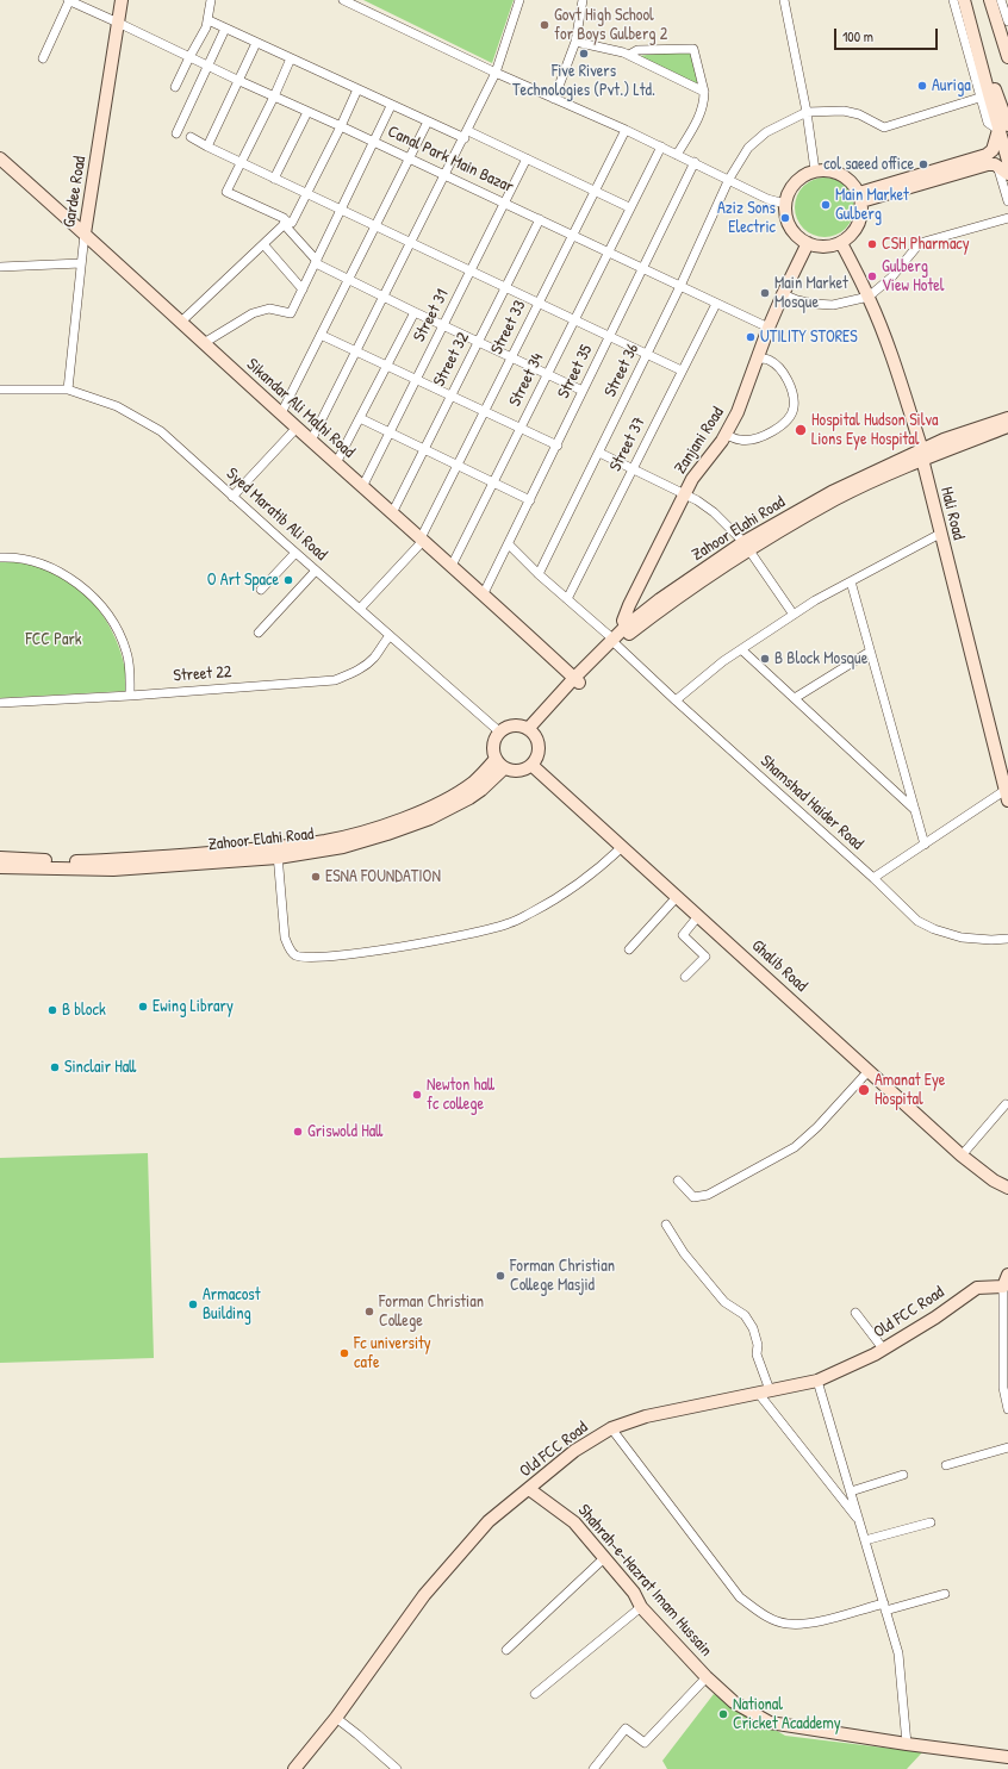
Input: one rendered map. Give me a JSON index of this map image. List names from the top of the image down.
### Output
{
  "streets": {
    "street": [
      "Canal Park Main Bazar",
      "Gardee Road",
      "Street 31",
      "Street 33",
      "Street 32",
      "Street 36",
      "Street 35",
      "Street 34",
      "Sikandar Ali Malhi Road",
      "Zanjani Road",
      "Street 37",
      "Hali Road",
      "Syed Maratib Ali Road",
      "Zahoor Elahi Road",
      "Street 22",
      "Shamshad Haider Road",
      "Ghalib Road",
      "Old FCC Road",
      "Shahrah-e-Hazrat Imam Hussain"
    ]
  },
  "crossings": [
    ["Canal Park Main Bazar", "Gardee Road"],
    ["Canal Park Main Bazar", "Street 31"],
    ["Canal Park Main Bazar", "Street 33"],
    ["Canal Park Main Bazar", "Street 32"],
    ["Canal Park Main Bazar", "Street 36"],
    ["Canal Park Main Bazar", "Street 35"],
    ["Canal Park Main Bazar", "Street 34"],
    ["Canal Park Main Bazar", "Zanjani Road"],
    ["Canal Park Main Bazar", "Street 37"],
    ["Gardee Road", "Sikandar Ali Malhi Road"],
    ["Gardee Road", "Syed Maratib Ali Road"],
    ["Street 31", "Sikandar Ali Malhi Road"],
    ["Street 33", "Sikandar Ali Malhi Road"],
    ["Street 33", "Syed Maratib Ali Road"],
    ["Street 32", "Sikandar Ali Malhi Road"],
    ["Street 36", "Shamshad Haider Road"],
    ["Street 35", "Sikandar Ali Malhi Road"],
    ["Street 35", "Shamshad Haider Road"],
    ["Street 34", "Sikandar Ali Malhi Road"],
    ["Sikandar Ali Malhi Road", "Zahoor Elahi Road"],
    ["Zanjani Road", "Hali Road"],
    ["Zanjani Road", "Zahoor Elahi Road"],
    ["Street 37", "Shamshad Haider Road"],
    ["Hali Road", "Zahoor Elahi Road"],
    ["Syed Maratib Ali Road", "Zahoor Elahi Road"],
    ["Syed Maratib Ali Road", "Street 22"],
    ["Syed Maratib Ali Road", "Ghalib Road"],
    ["Zahoor Elahi Road", "Shamshad Haider Road"],
    ["Zahoor Elahi Road", "Ghalib Road"],
    ["Old FCC Road", "Shahrah-e-Hazrat Imam Hussain"]
  ],
  "parks": ["FCC Park"],
  "places": [
    "Govt High School for Boys Gulberg 2",
    "Five Rivers Technologies (Pvt.) Ltd.",
    "Auriga",
    "col saeed office",
    "Main Market Gulberg",
    "Aziz Sons Electric",
    "CSH Pharmacy",
    "Gulberg View Hotel",
    "Main Market Mosque",
    "UTILITY STORES",
    "Hospital Hudson Silva Lions Eye Hospital",
    "O Art Space",
    "B Block Mosque",
    "ESNA FOUNDATION",
    "Ewing Library",
    "B block",
    "Sinclair Hall",
    "Amanat Eye Hospital",
    "Newton hall fc college",
    "Griswold Hall",
    "Forman Christian College Masjid",
    "Armacost Building",
    "Forman Christian College",
    "Fc university cafe",
    "National Cricket Acaddemy"
  ],
  "scale_bar": "100 m"
}
